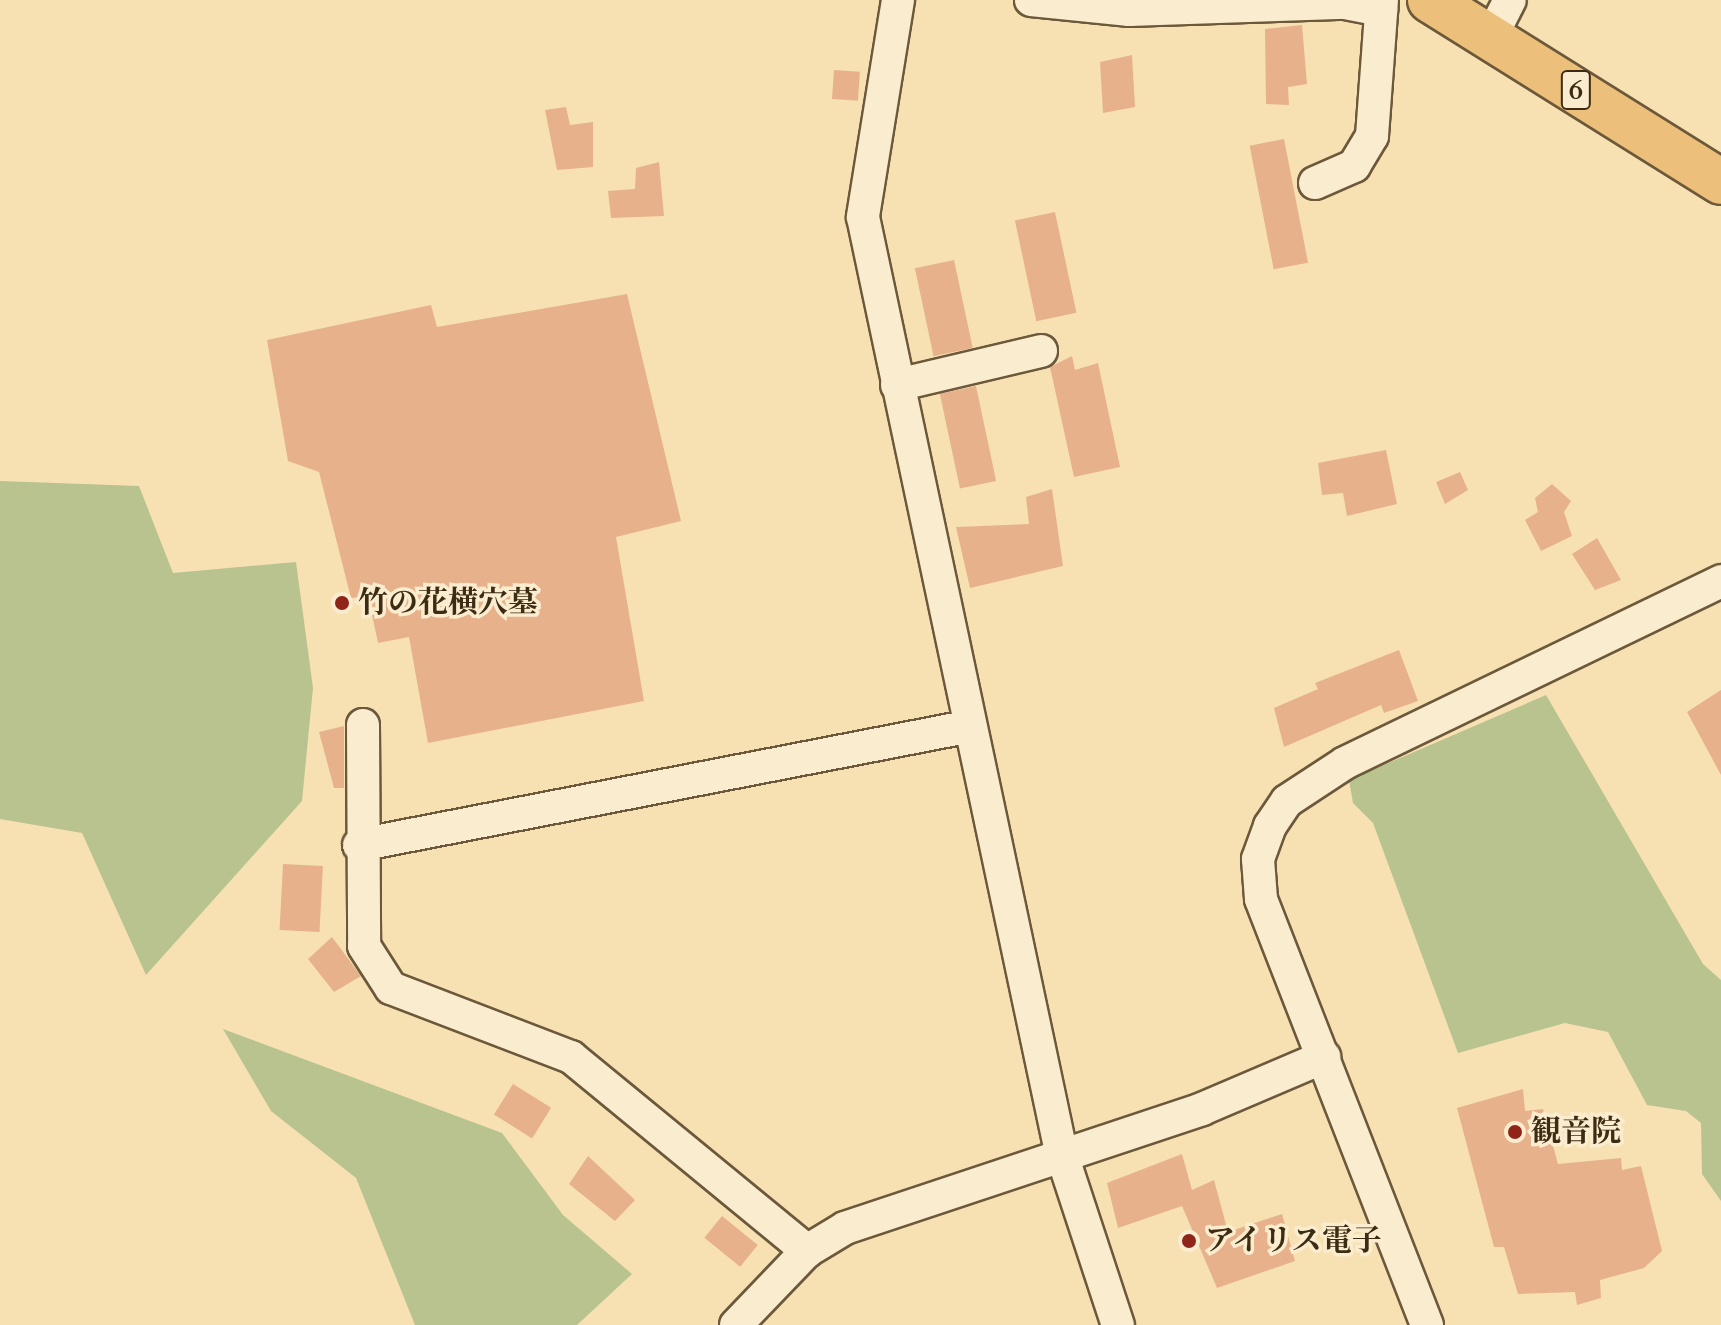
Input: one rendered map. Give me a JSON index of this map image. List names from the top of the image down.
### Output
{
  "streets": {
    "highway": ["6"]
  },
  "places": ["竹の花横穴墓", "観音院", "アイリス電子"]
}
